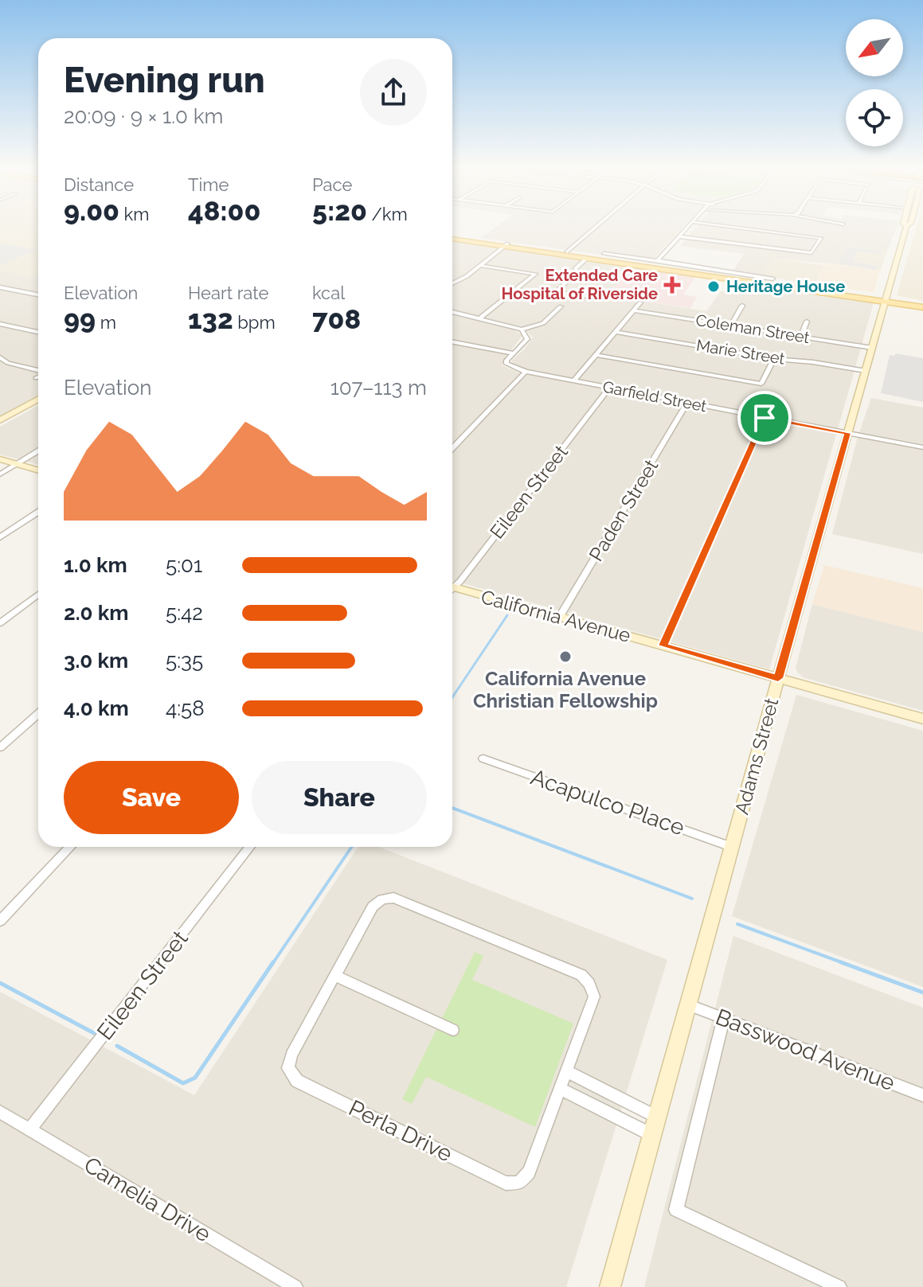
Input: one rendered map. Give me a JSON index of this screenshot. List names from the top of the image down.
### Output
{
  "streets": {
    "main road": ["California Avenue", "Adams Street"],
    "street": [
      "Coleman Street",
      "Marie Street",
      "Garfield Street",
      "Eileen Street",
      "Paden Street",
      "Acapulco Place",
      "Basswood Avenue",
      "Perla Drive",
      "Camelia Drive"
    ]
  },
  "crossings": [
    ["Coleman Street", "Adams Street"],
    ["Marie Street", "Adams Street"],
    ["Garfield Street", "Eileen Street"],
    ["Garfield Street", "Paden Street"],
    ["Garfield Street", "Adams Street"],
    ["Eileen Street", "Camelia Drive"],
    ["Paden Street", "California Avenue"],
    ["California Avenue", "Adams Street"],
    ["Adams Street", "Acapulco Place"],
    ["Adams Street", "Basswood Avenue"]
  ],
  "places": {
    "health": ["Extended Care Hospital of Riverside"],
    "other": ["Heritage House", "California Avenue Christian Fellowship"]
  },
  "north": "bottom left",
  "page": {
    "heading": ["Evening run", "20:09 · 9 × 1.0 km"],
    "stats": [
      ["Distance", "9.00 km"],
      ["Time", "48:00"],
      ["Pace", "5:20 /km"],
      ["Elevation", "99 m"],
      ["Heart rate", "132 bpm"],
      ["kcal", "708"]
    ],
    "chart": ["Elevation", "107–113 m"],
    "list": [
      {
        "name": "1.0 km",
        "note": "5:01"
      },
      {
        "name": "2.0 km",
        "note": "5:42"
      },
      {
        "name": "3.0 km",
        "note": "5:35"
      },
      {
        "name": "4.0 km",
        "note": "4:58"
      }
    ],
    "buttons": ["Save", "Share"]
  }
}
